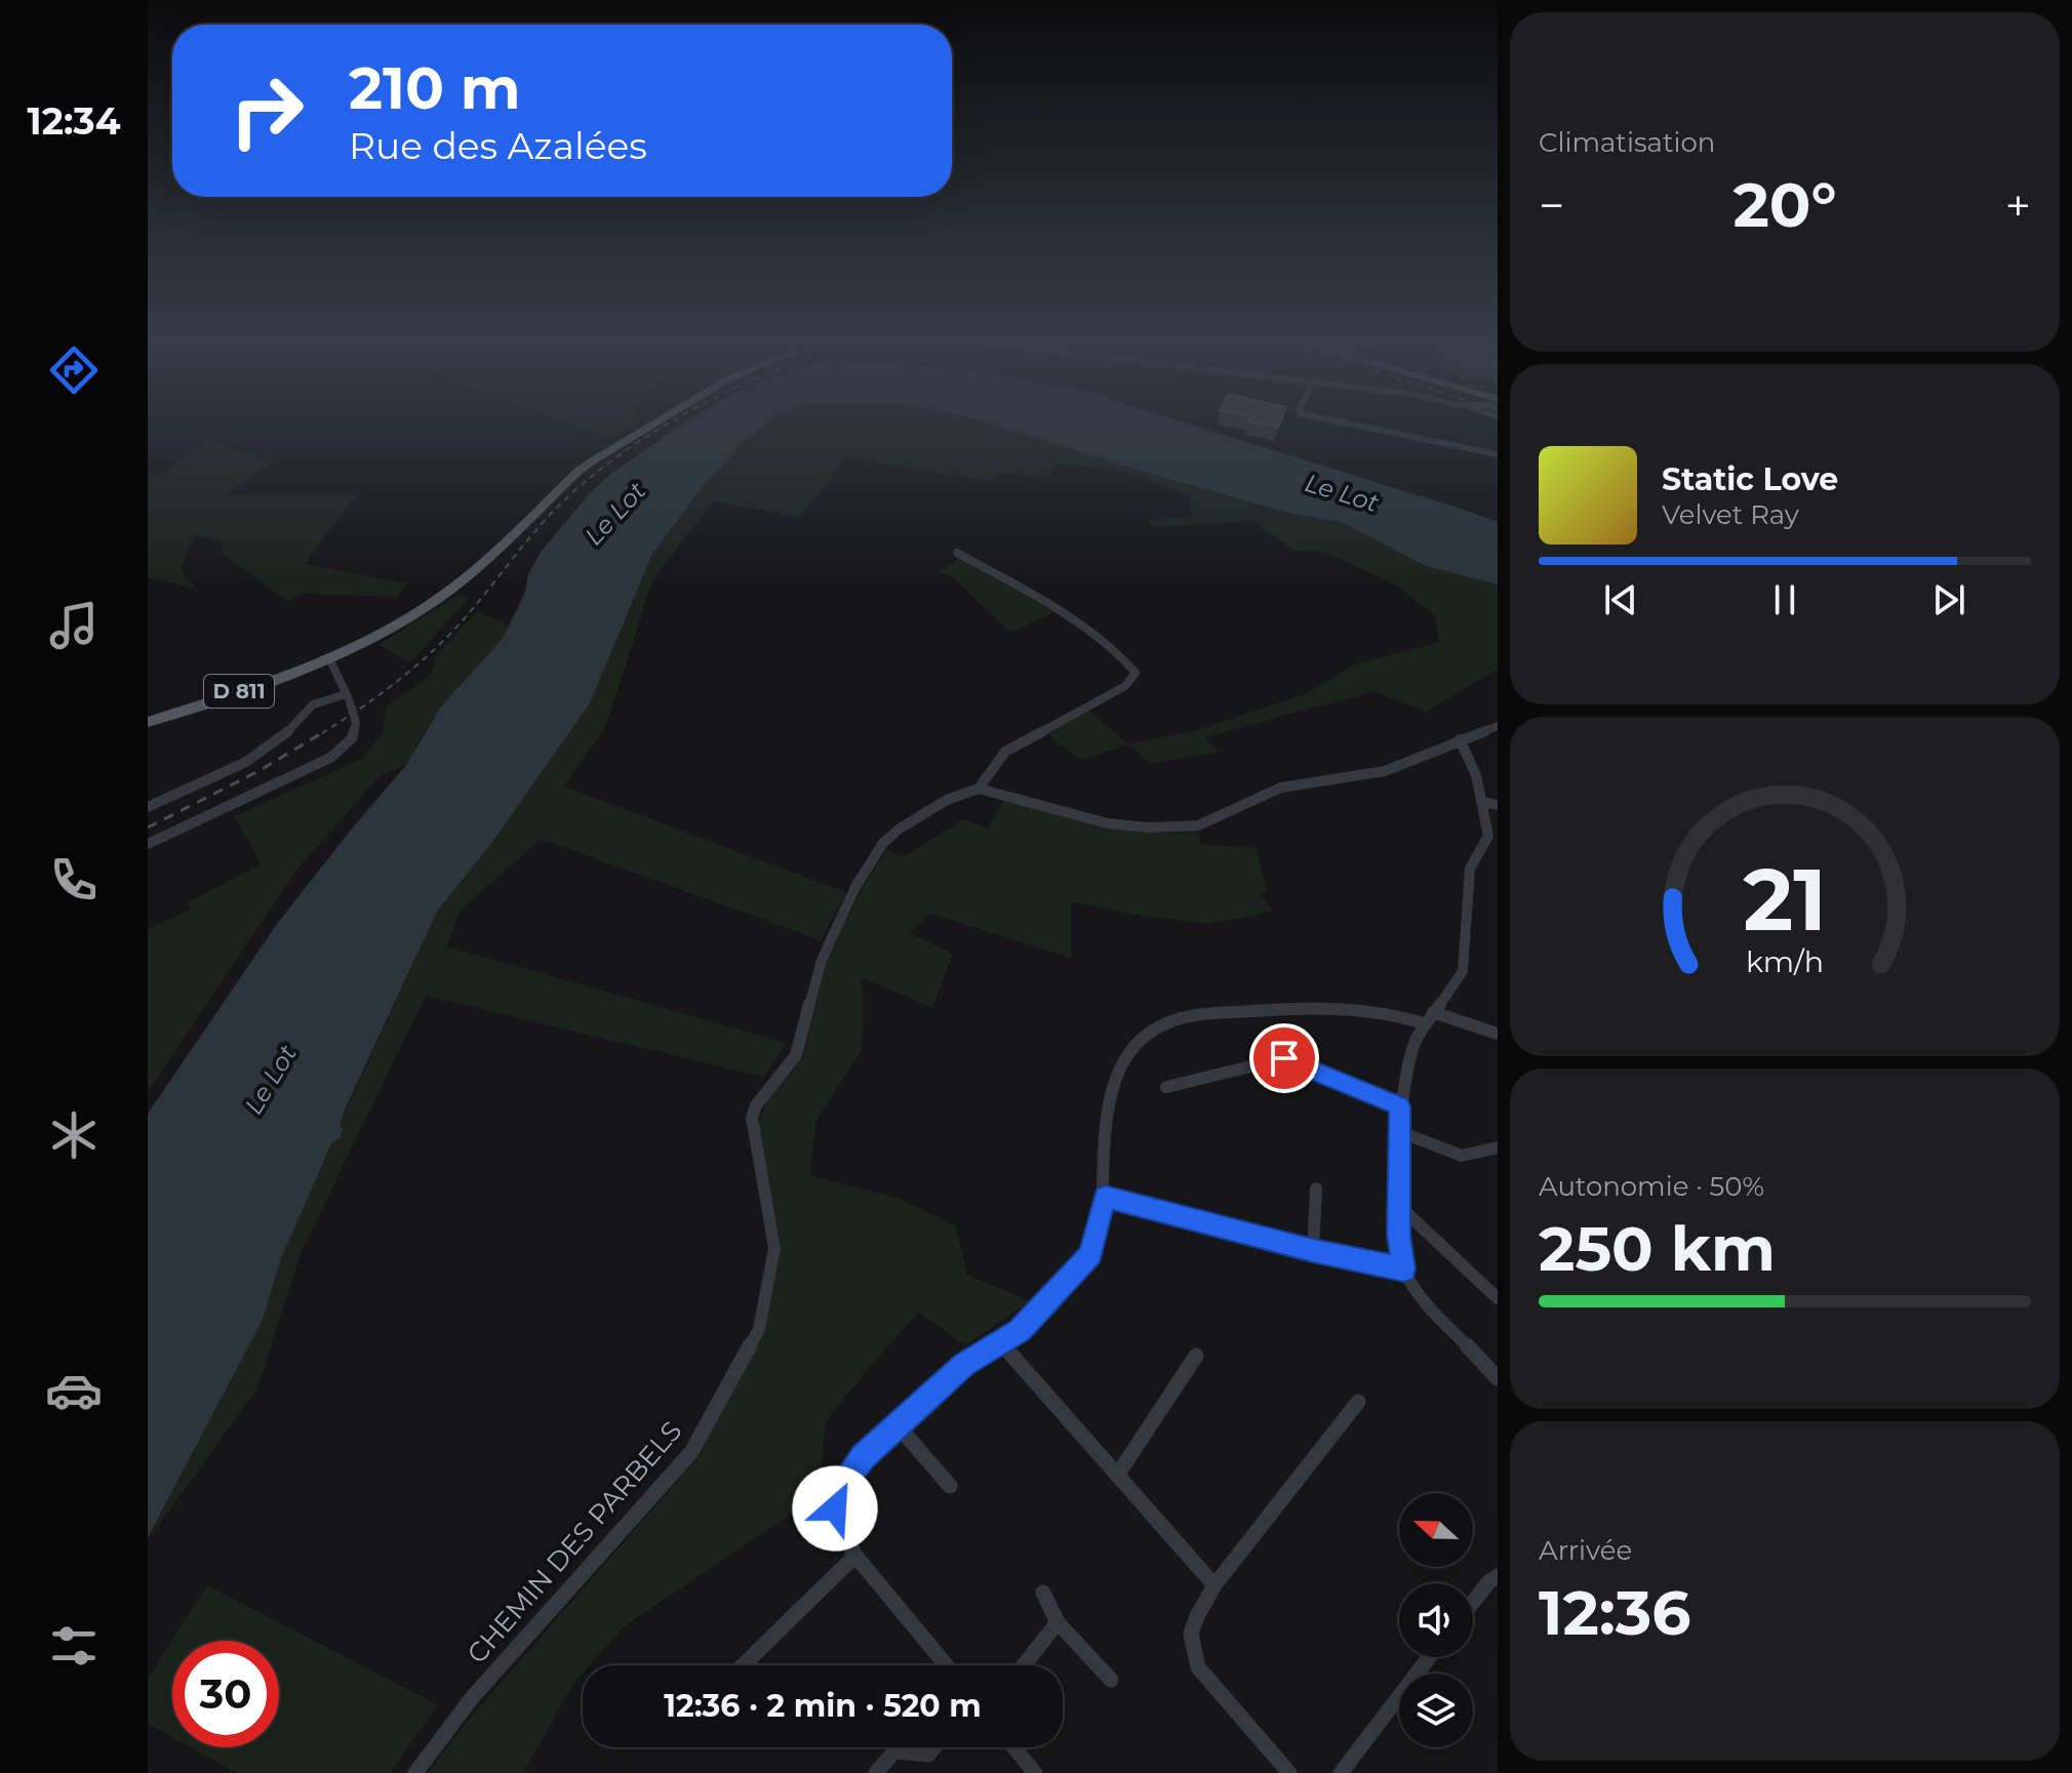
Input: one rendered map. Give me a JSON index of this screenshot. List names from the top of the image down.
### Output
{
  "streets": {
    "main road": ["D 811"],
    "street": ["CHEMIN DES PARBELS"]
  },
  "water": ["Le Lot"],
  "north": "left",
  "page": {
    "tabs": "12:34",
    "tile": [
      "Climatisation",
      ["Autonomie · 50%", "250 km"],
      ["Arrivée", "12:36"]
    ],
    "turn": ["210 m", "Rue des Azalées"],
    "heat": ["−", "20°", "+"],
    "song": ["Static Love", "Velvet Ray"],
    "limit": "30",
    "trip": "12:36 · 2 min · 520 m",
    "gauge": ["21", "km/h"]
  }
}
